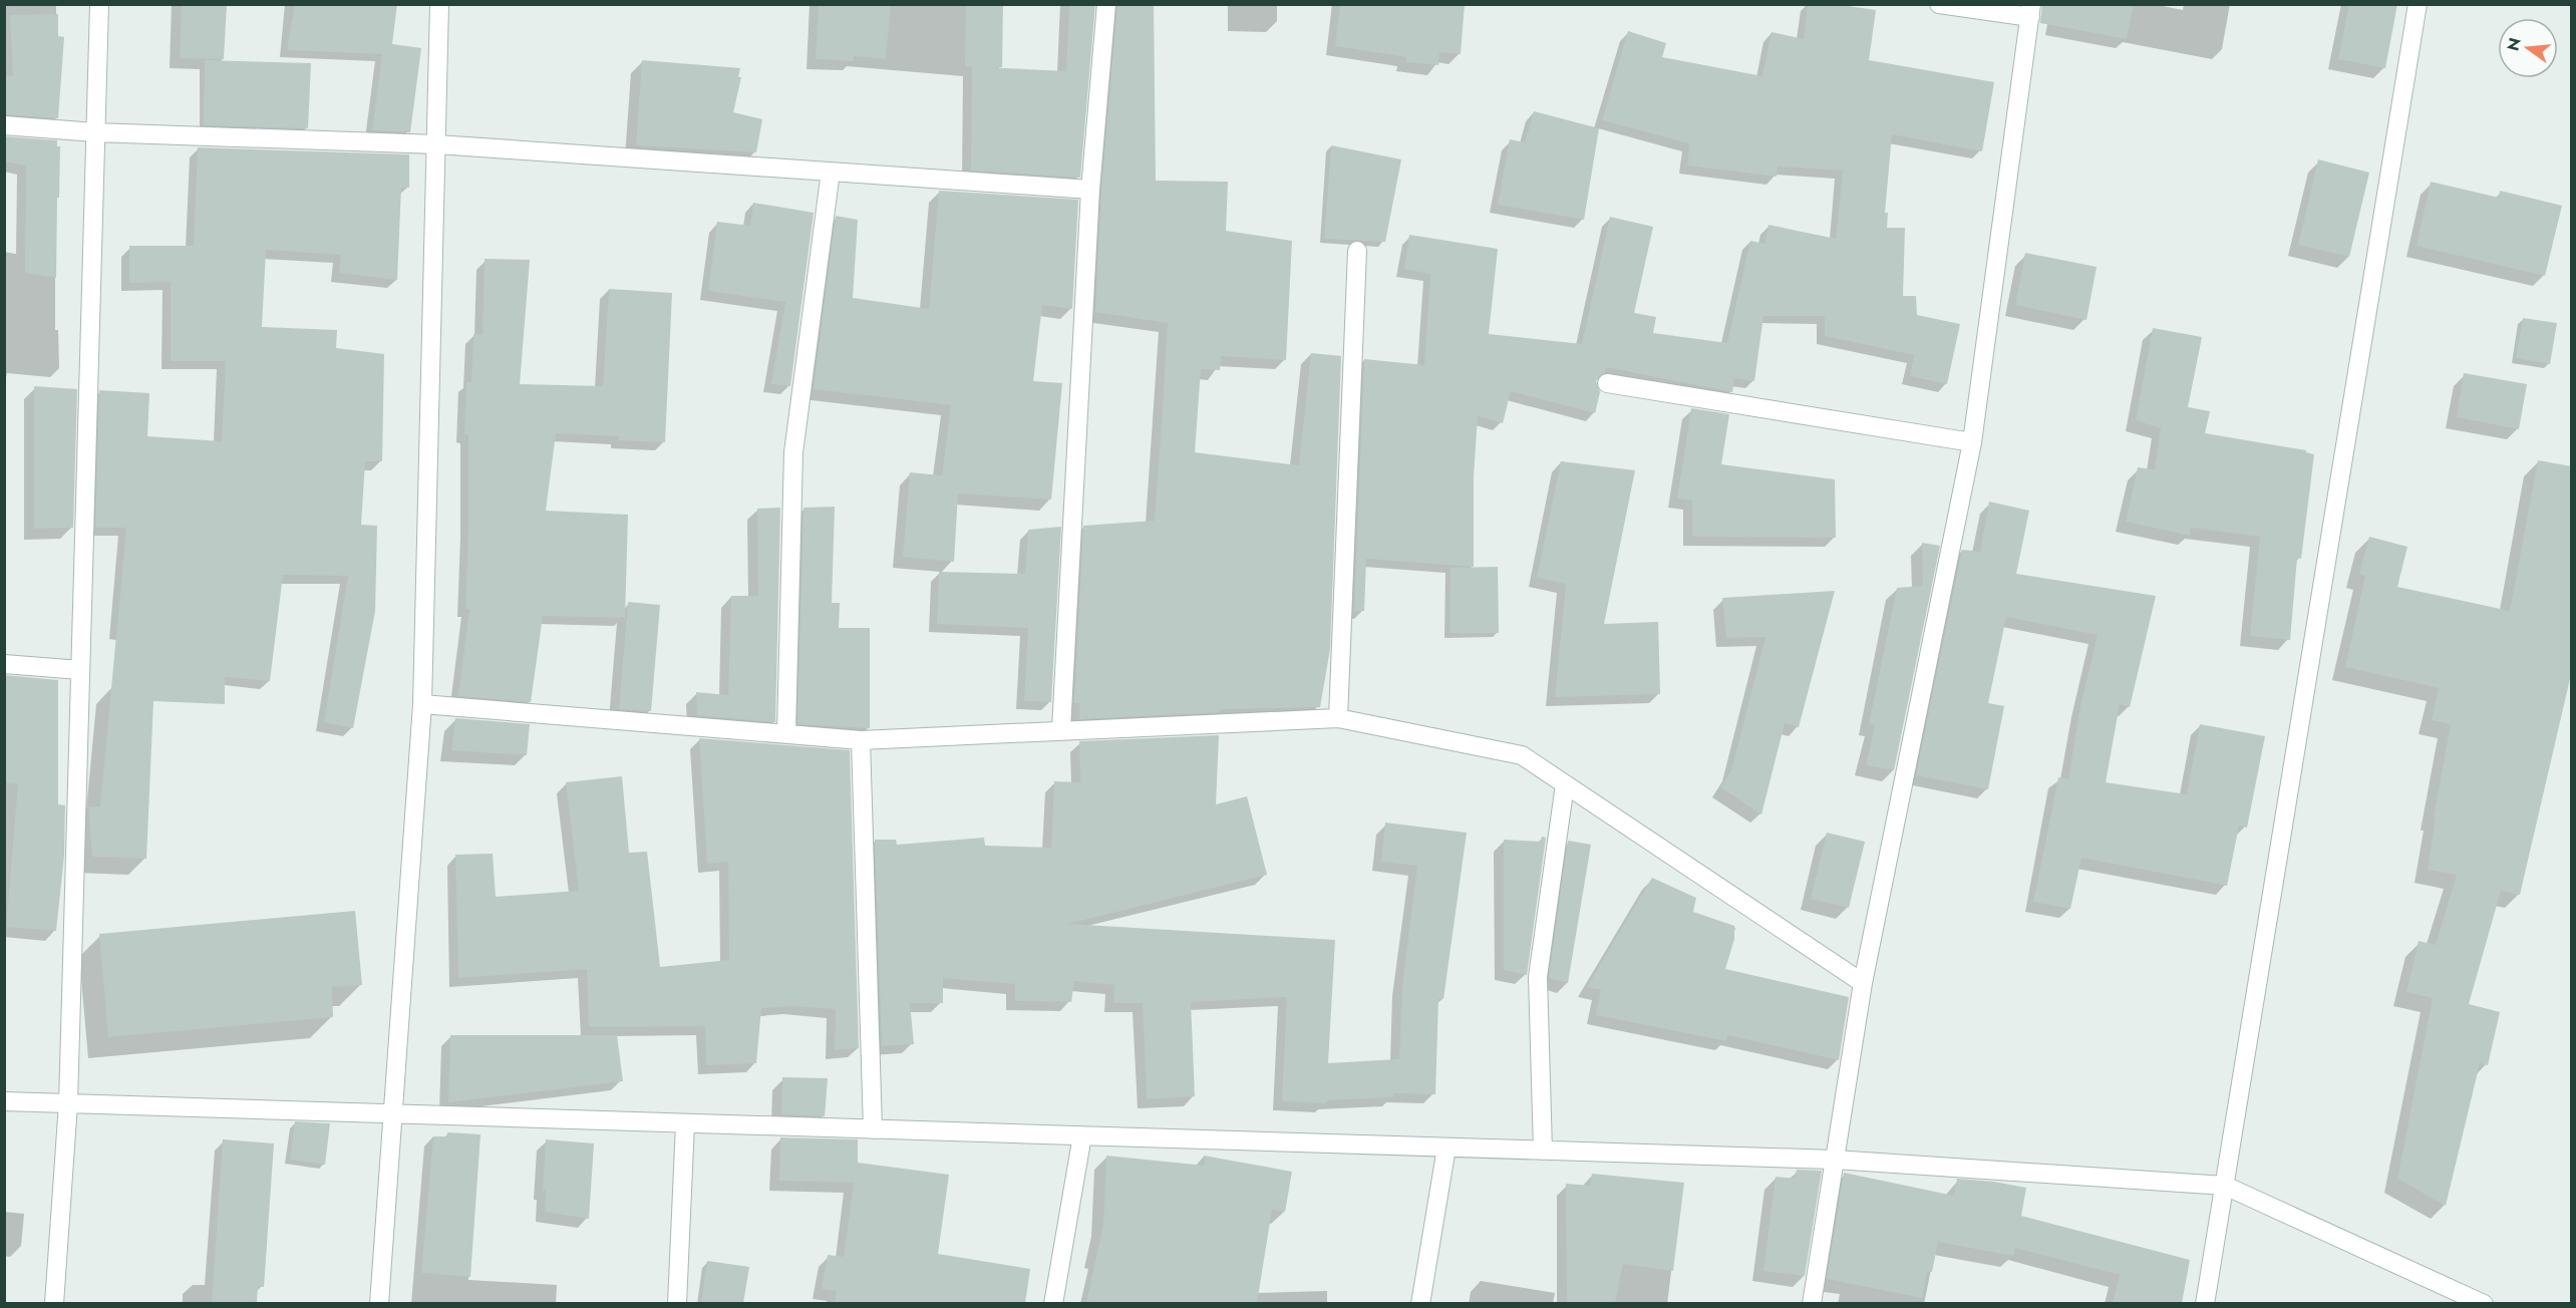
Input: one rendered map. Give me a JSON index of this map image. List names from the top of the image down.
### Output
{
  "north": "left"
}
